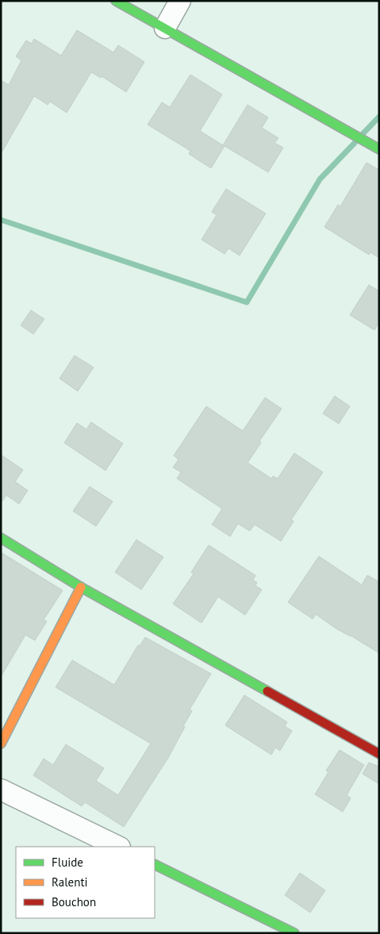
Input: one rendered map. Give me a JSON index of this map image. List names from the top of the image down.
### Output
{
  "legend": ["Fluide", "Ralenti", "Bouchon"]
}
